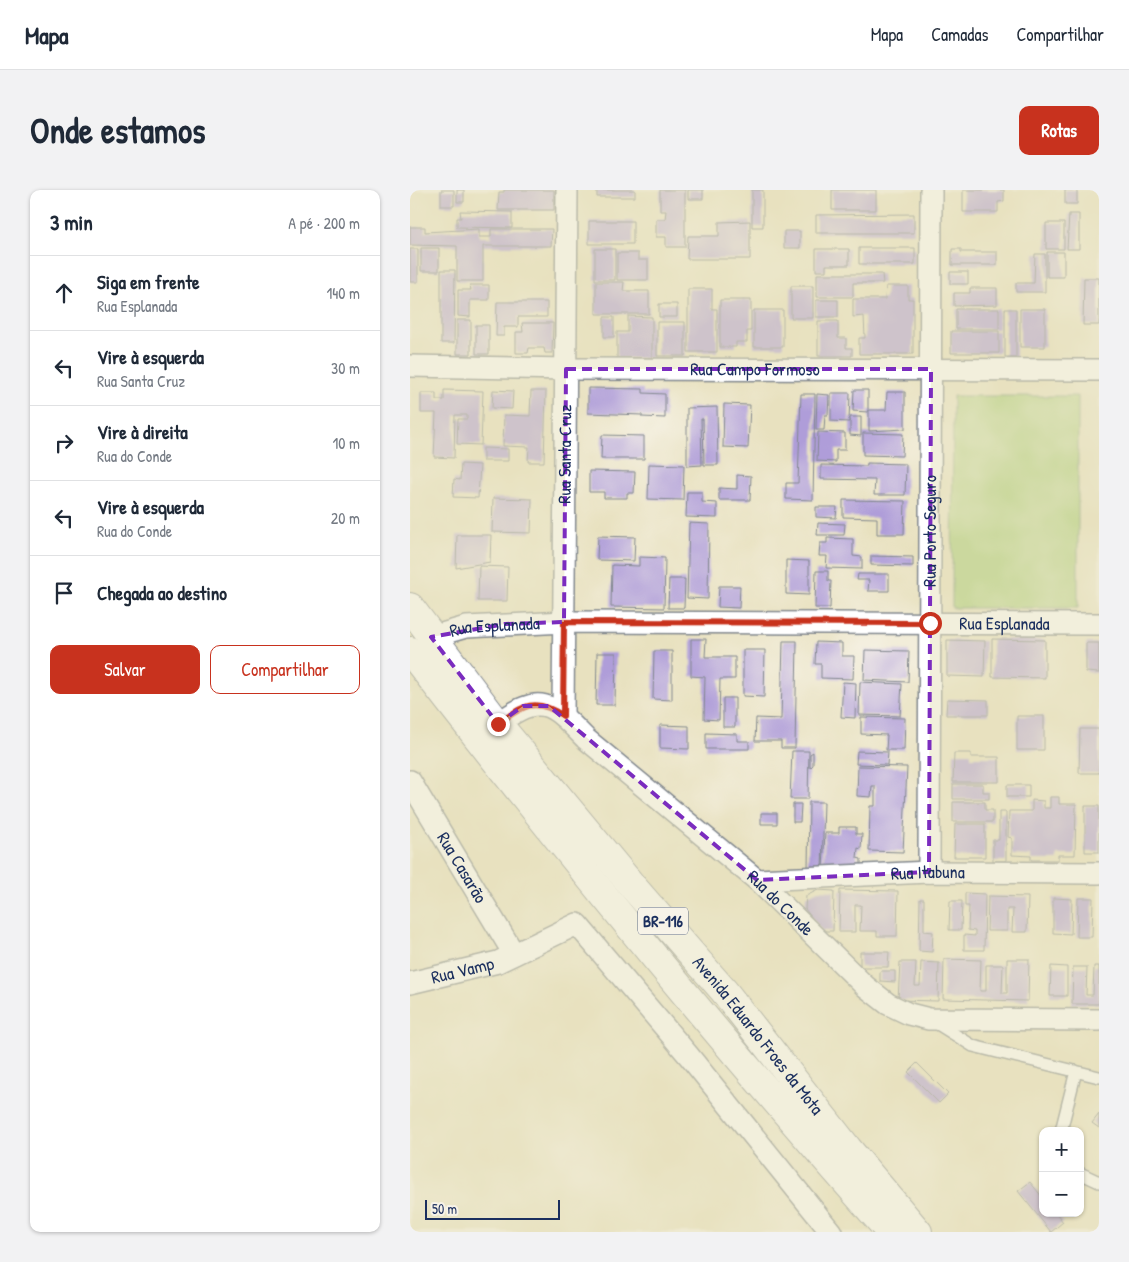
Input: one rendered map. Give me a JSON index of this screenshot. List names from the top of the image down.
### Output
{
  "streets": {
    "highway": ["BR-116", "Avenida Eduardo Froes da Mota"],
    "street": [
      "Rua Campo Formoso",
      "Rua Santa Cruz",
      "Rua Porto Seguro",
      "Rua Esplanada",
      "Rua Casarão",
      "Rua Itabuna",
      "Rua do Conde",
      "Rua Vamp"
    ]
  },
  "crossings": [
    ["Rua Campo Formoso", "Rua Santa Cruz"],
    ["Rua Campo Formoso", "Rua Porto Seguro"],
    ["Rua Santa Cruz", "Rua Esplanada"],
    ["Rua Santa Cruz", "Rua do Conde"],
    ["Rua Porto Seguro", "Rua Esplanada"],
    ["Rua Porto Seguro", "Rua Itabuna"],
    ["Rua Esplanada", "Avenida Eduardo Froes da Mota"],
    ["Rua Casarão", "Rua Vamp"],
    ["Rua Itabuna", "Rua do Conde"],
    ["Rua do Conde", "Avenida Eduardo Froes da Mota"]
  ],
  "scale_bar": "50 m",
  "page": {
    "header": "Mapa",
    "nav": ["Mapa", "Camadas", "Compartilhar"],
    "buttons": [
      "Rotas",
      ["Salvar", "Compartilhar"]
    ],
    "title": "Onde estamos",
    "heading": ["3 min", "A pé · 200 m"],
    "list": [
      ["Siga em frente", "Rua Esplanada", "140 m"],
      ["Vire à esquerda", "Rua Santa Cruz", "30 m"],
      ["Vire à direita", "Rua do Conde", "10 m"],
      ["Vire à esquerda", "Rua do Conde", "20 m"],
      "Chegada ao destino"
    ],
    "map_buttons": ["+", "−"],
    "scale": "50 m"
  }
}
